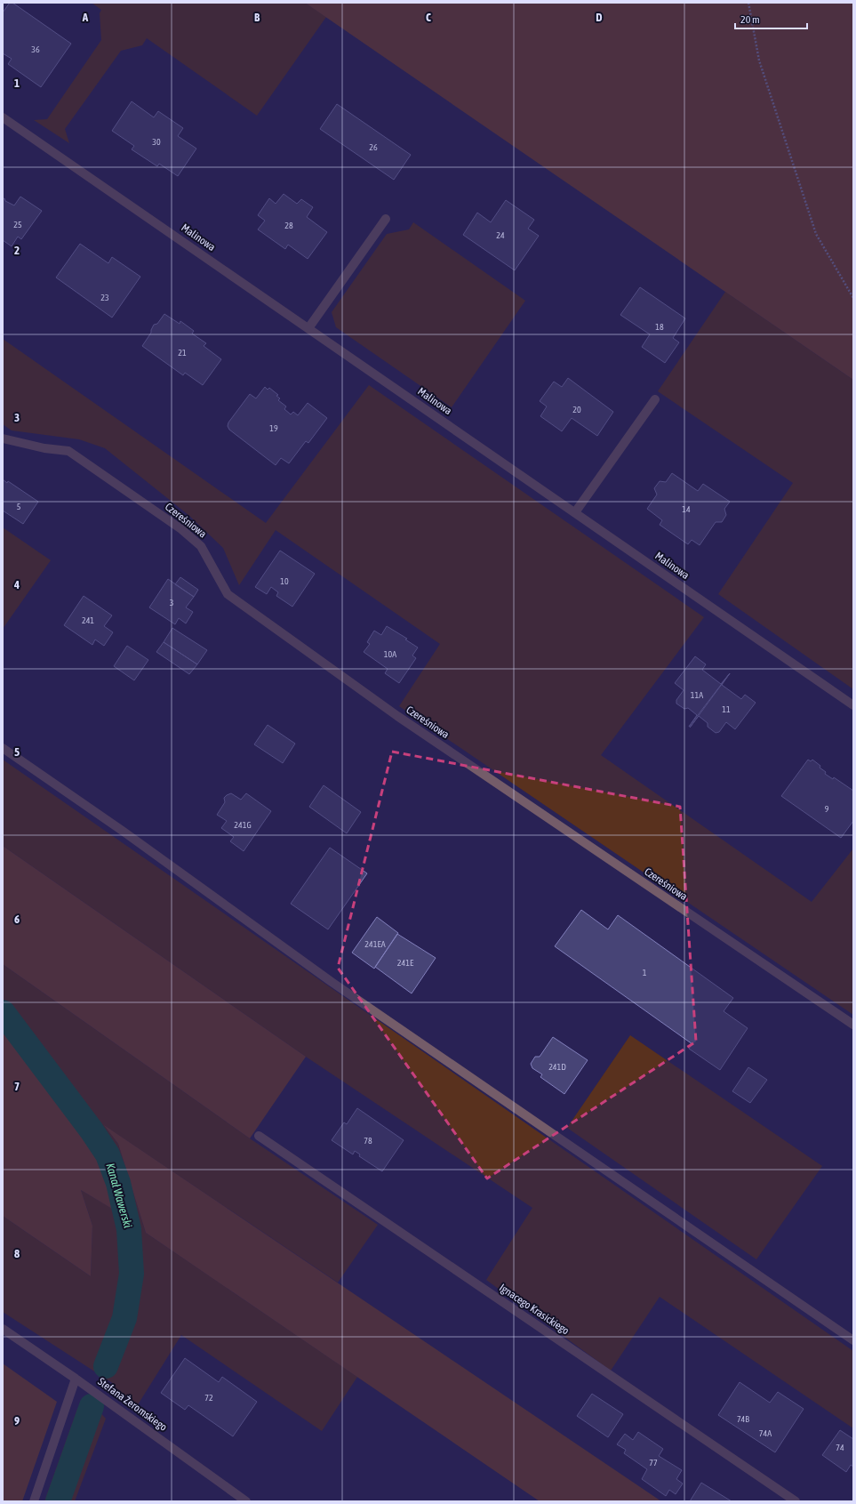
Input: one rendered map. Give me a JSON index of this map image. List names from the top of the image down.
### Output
{
  "streets": {
    "street": [
      "Malinowa",
      "Czereśniowa",
      "Ignacego Krasickiego",
      "Stefana Żeromskiego"
    ]
  },
  "water": ["Kanał Wawerski"],
  "house_numbers": [
    "36",
    "30",
    "26",
    "25",
    "28",
    "24",
    "23",
    "18",
    "21",
    "20",
    "19",
    "5",
    "14",
    "10",
    "3",
    "241",
    "10A",
    "11A",
    "11",
    "9",
    "241G",
    "241EA",
    "241E",
    "1",
    "241D",
    "78",
    "72",
    "74B",
    "74A",
    "74",
    "77"
  ],
  "scale_bar": "20 m",
  "grid": {
    "columns": [
      "A",
      "B",
      "C",
      "D"
    ],
    "rows": [
      "1",
      "2",
      "3",
      "4",
      "5",
      "6",
      "7",
      "8",
      "9"
    ]
  }
}
